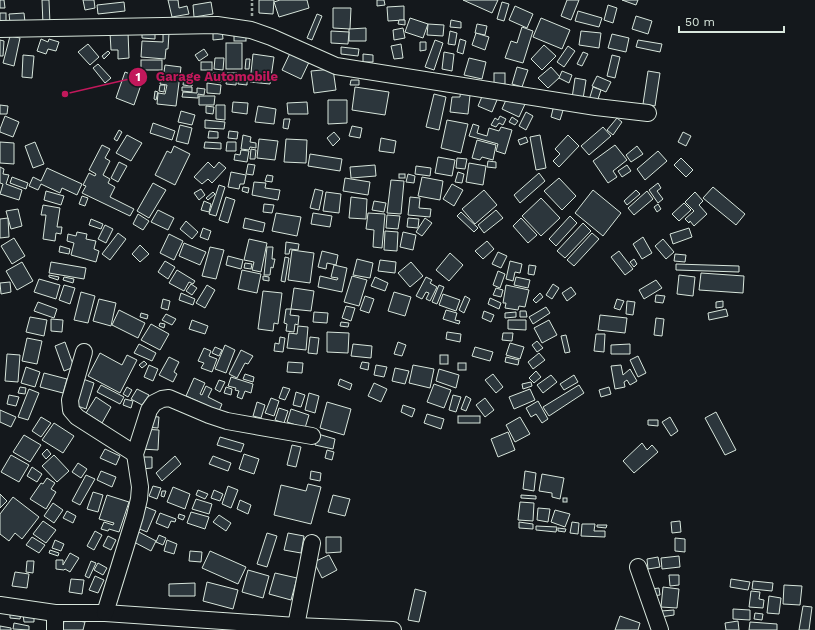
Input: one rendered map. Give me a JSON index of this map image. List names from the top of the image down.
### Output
{
  "places": ["Garage Automobile"],
  "scale_bar": "50 m"
}
